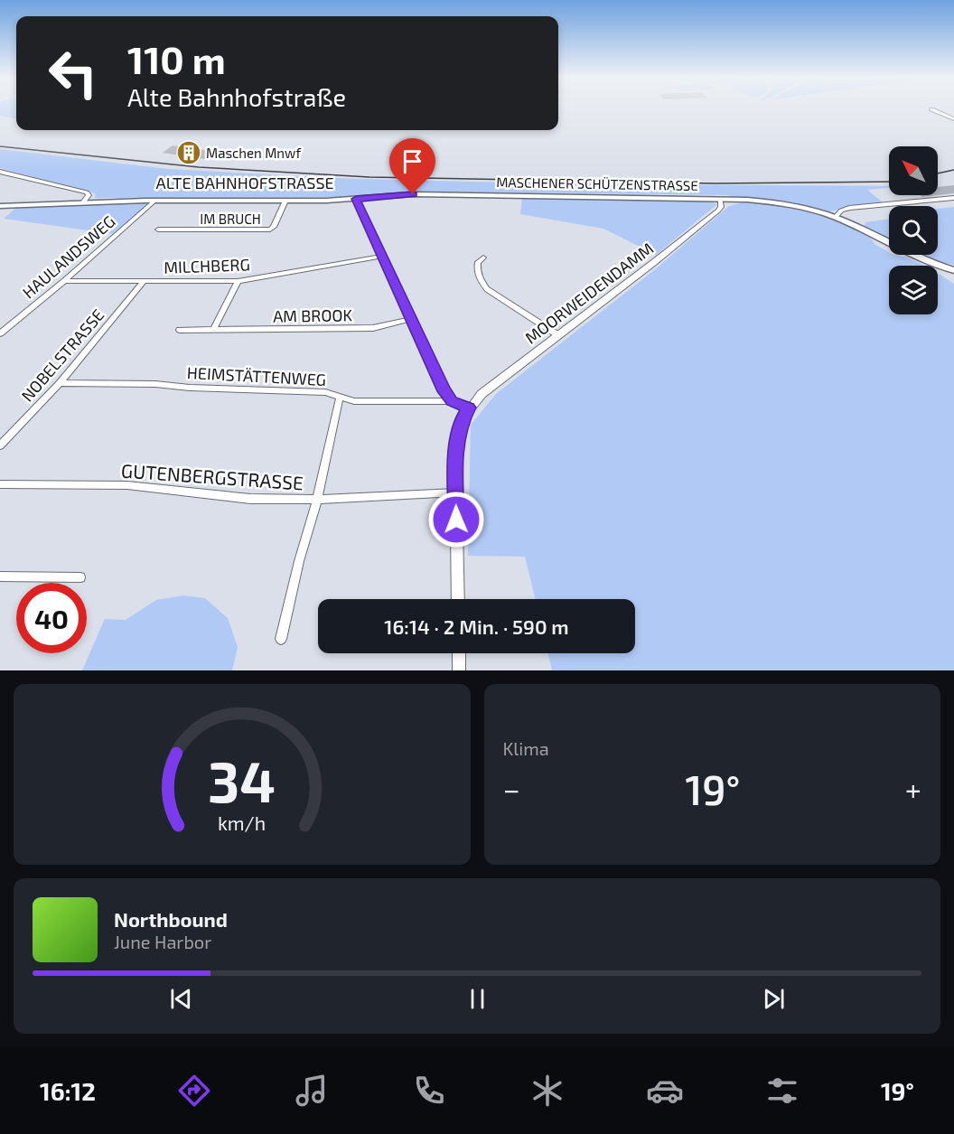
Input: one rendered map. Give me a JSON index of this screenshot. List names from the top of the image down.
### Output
{
  "streets": {
    "main road": ["ALTE BAHNHOFSTRASSE", "MASCHENER SCHÜTZENSTRASSE"],
    "street": [
      "IM BRUCH",
      "HAULANDSWEG",
      "MILCHBERG",
      "MOORWEIDENDAMM",
      "AM BROOK",
      "NOBELSTRASSE",
      "HEIMSTÄTTENWEG",
      "GUTENBERGSTRASSE"
    ]
  },
  "crossings": [
    ["ALTE BAHNHOFSTRASSE", "MASCHENER SCHÜTZENSTRASSE"],
    ["ALTE BAHNHOFSTRASSE", "IM BRUCH"],
    ["ALTE BAHNHOFSTRASSE", "HAULANDSWEG"],
    ["ALTE BAHNHOFSTRASSE", "MILCHBERG"],
    ["ALTE BAHNHOFSTRASSE", "AM BROOK"],
    ["ALTE BAHNHOFSTRASSE", "HEIMSTÄTTENWEG"],
    ["MASCHENER SCHÜTZENSTRASSE", "MOORWEIDENDAMM"],
    ["HAULANDSWEG", "MILCHBERG"],
    ["MILCHBERG", "NOBELSTRASSE"],
    ["NOBELSTRASSE", "HEIMSTÄTTENWEG"]
  ],
  "places": {
    "building": ["Maschen Mnwf"]
  },
  "north": "top left",
  "page": {
    "turn": ["110 m", "Alte Bahnhofstraße"],
    "limit": "40",
    "trip": "16:14 · 2 Min. · 590 m",
    "tile": "Klima",
    "heat": ["−", "19°", "+"],
    "song": ["Northbound", "June Harbor"],
    "tabs": ["16:12", "19°"],
    "gauge": ["34", "km/h"]
  }
}
